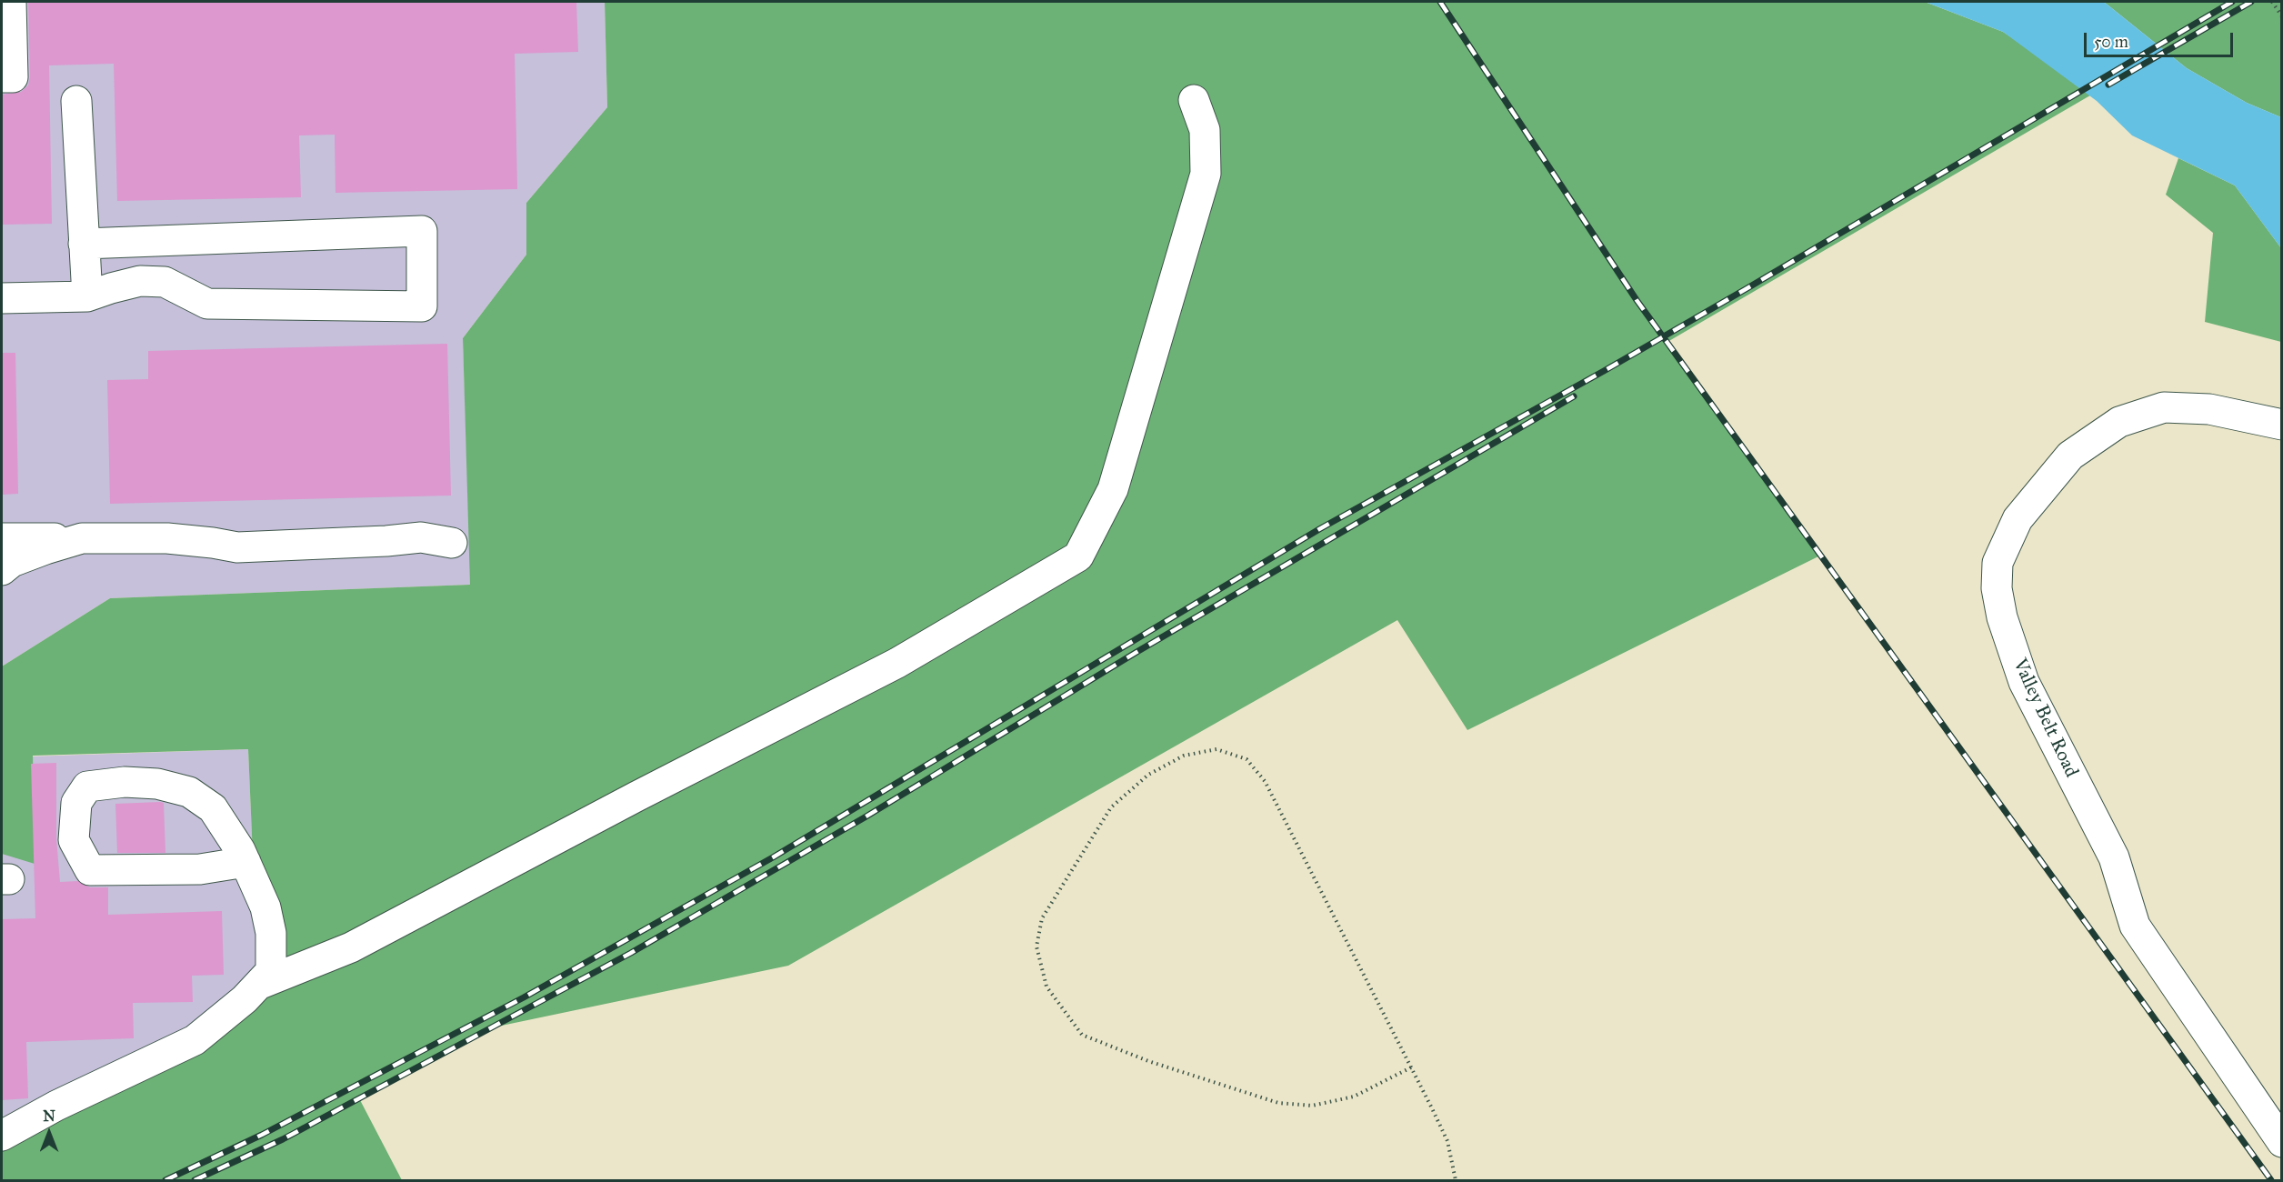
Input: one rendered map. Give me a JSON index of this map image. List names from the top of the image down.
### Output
{
  "streets": {
    "street": ["Valley Belt Road"]
  },
  "scale_bar": "50 m",
  "north": "top"
}
